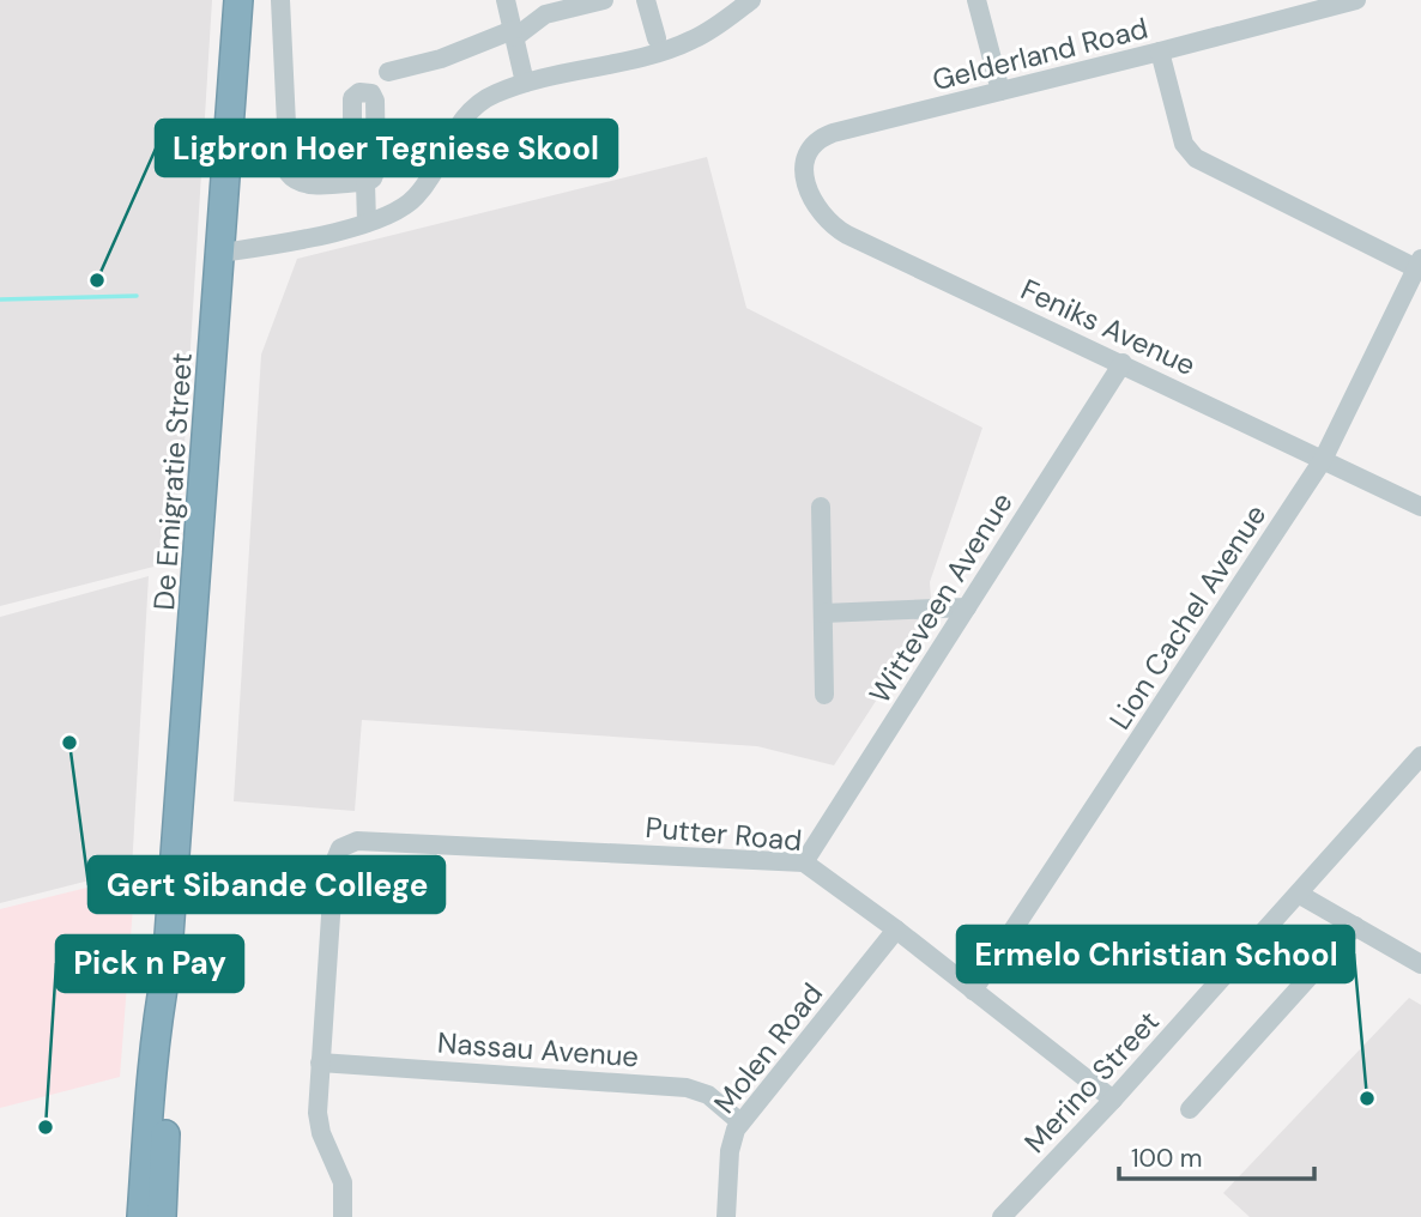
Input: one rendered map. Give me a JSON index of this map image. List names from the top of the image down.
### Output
{
  "streets": {
    "highway": ["De Emigratie Street"],
    "street": [
      "Gelderland Road",
      "Feniks Avenue",
      "Witteveen Avenue",
      "Lion Cachel Avenue",
      "Putter Road",
      "Molen Road",
      "Nassau Avenue",
      "Merino Street"
    ]
  },
  "crossings": [
    ["Gelderland Road", "Feniks Avenue"],
    ["Feniks Avenue", "Witteveen Avenue"],
    ["Feniks Avenue", "Lion Cachel Avenue"],
    ["Witteveen Avenue", "Putter Road"],
    ["Lion Cachel Avenue", "Putter Road"],
    ["Putter Road", "Molen Road"],
    ["Putter Road", "Nassau Avenue"],
    ["Putter Road", "Merino Street"],
    ["Molen Road", "Nassau Avenue"]
  ],
  "places": [
    "Ligbron Hoer Tegniese Skool",
    "Gert Sibande College",
    "Ermelo Christian School",
    "Pick n Pay"
  ],
  "scale_bar": "100 m"
}
